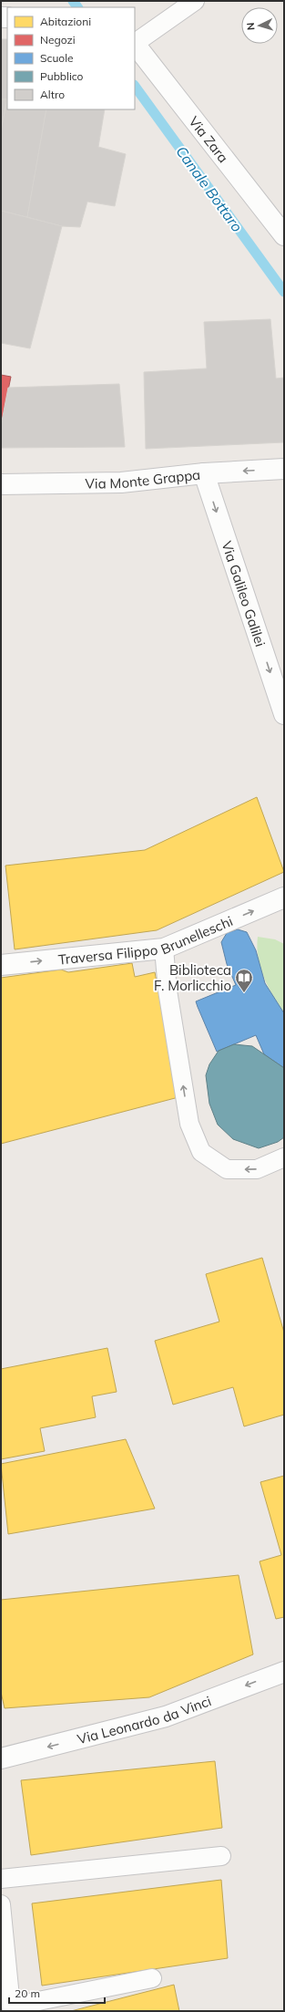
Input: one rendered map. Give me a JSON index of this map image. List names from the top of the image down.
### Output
{
  "streets": {
    "street": [
      "Via Zara",
      "Via Monte Grappa",
      "Via Galileo Galilei",
      "Traversa Filippo Brunelleschi",
      "Via Leonardo da Vinci"
    ]
  },
  "crossings": [
    ["Via Monte Grappa", "Via Galileo Galilei"]
  ],
  "one_way": ["Via Galileo Galilei", "Traversa Filippo Brunelleschi", "Via Leonardo da Vinci"],
  "water": ["Canale Bottaro"],
  "places": {
    "library": ["Biblioteca F. Morlicchio"]
  },
  "legend": [
    "Abitazioni",
    "Negozi",
    "Scuole",
    "Pubblico",
    "Altro"
  ],
  "scale_bar": "20 m",
  "north": "left"
}
